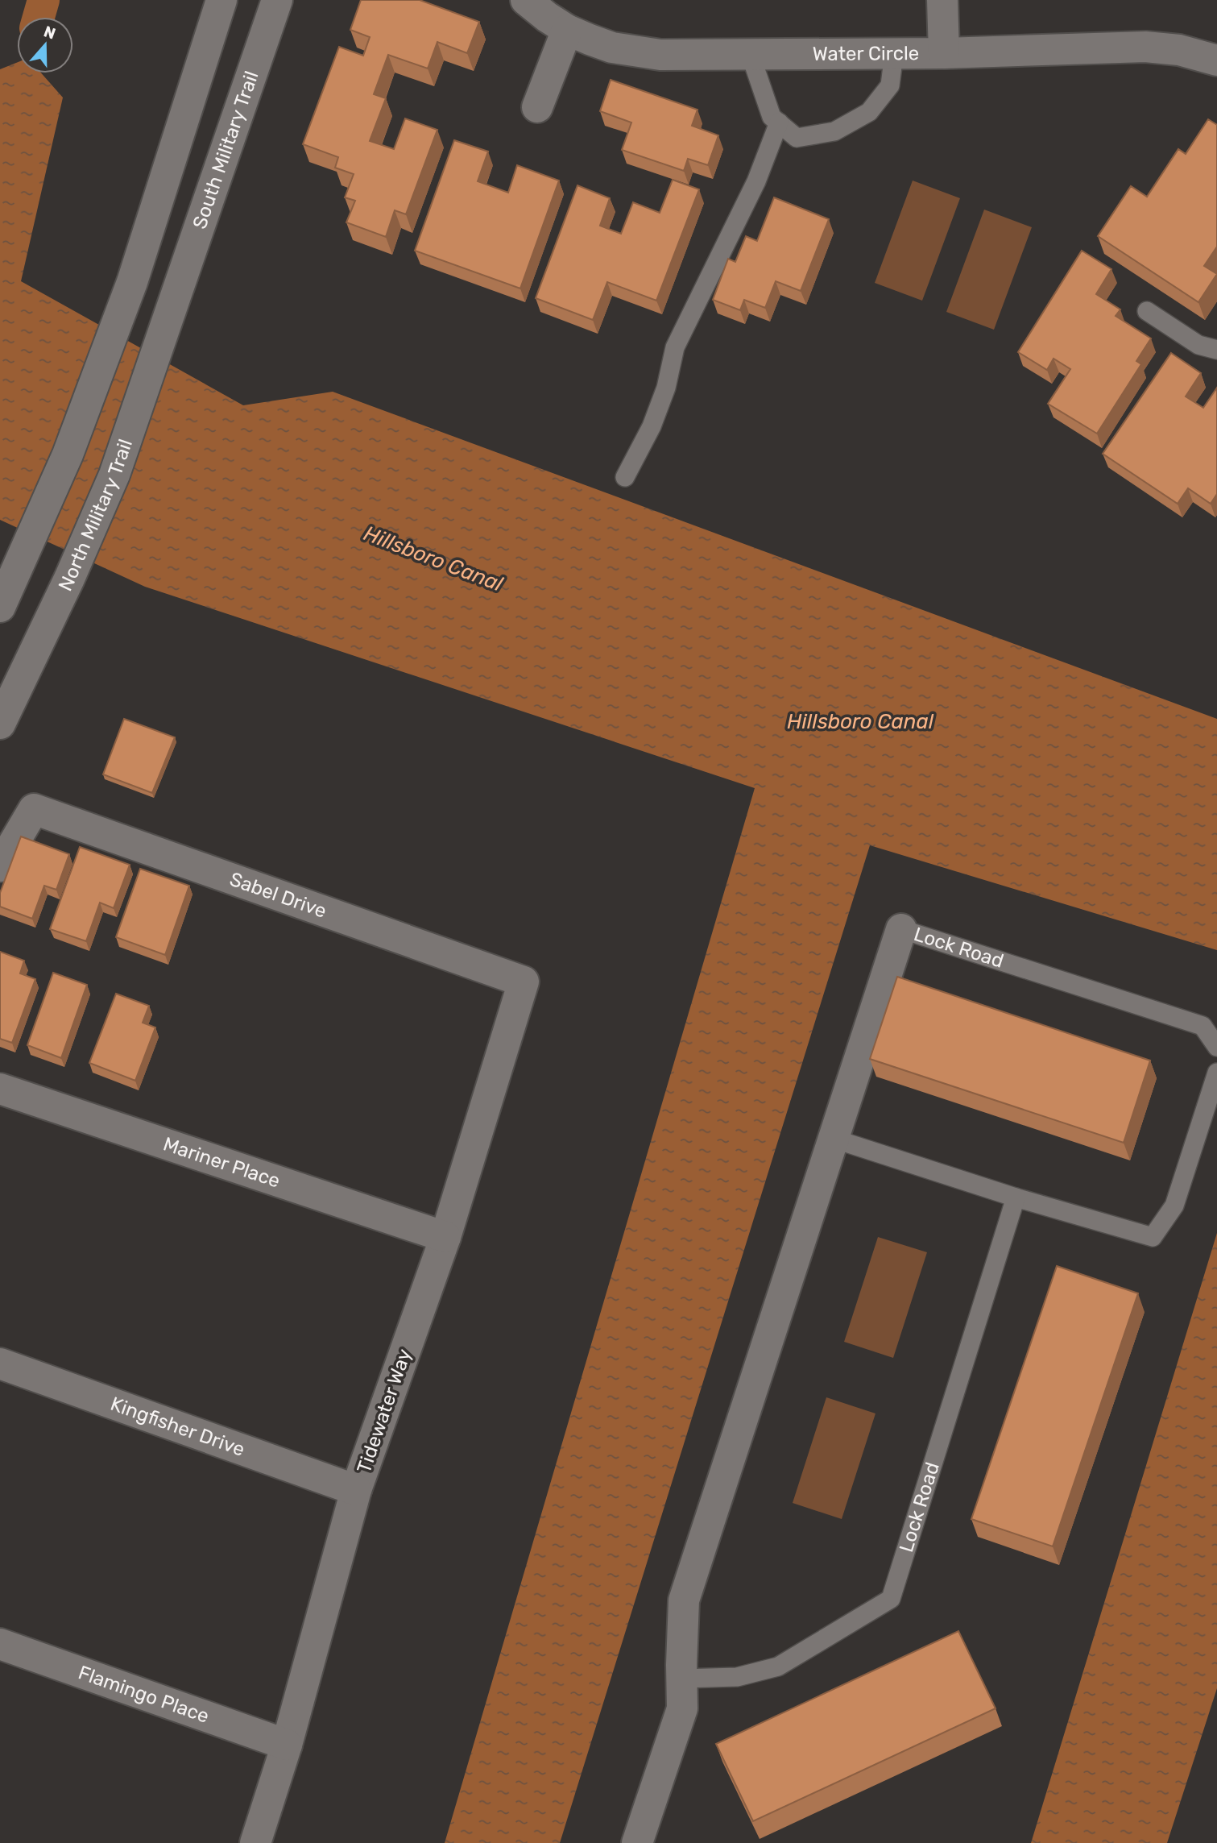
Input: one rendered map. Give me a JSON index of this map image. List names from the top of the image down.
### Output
{
  "streets": {
    "street": [
      "Water Circle",
      "South Military Trail",
      "North Military Trail",
      "Sabel Drive",
      "Lock Road",
      "Mariner Place",
      "Tidewater Way",
      "Kingfisher Drive",
      "Flamingo Place"
    ]
  },
  "crossings": [
    ["South Military Trail", "North Military Trail"],
    ["Sabel Drive", "Tidewater Way"],
    ["Mariner Place", "Tidewater Way"],
    ["Tidewater Way", "Kingfisher Drive"],
    ["Tidewater Way", "Flamingo Place"]
  ],
  "water": ["Hillsboro Canal"],
  "north": "top"
}
